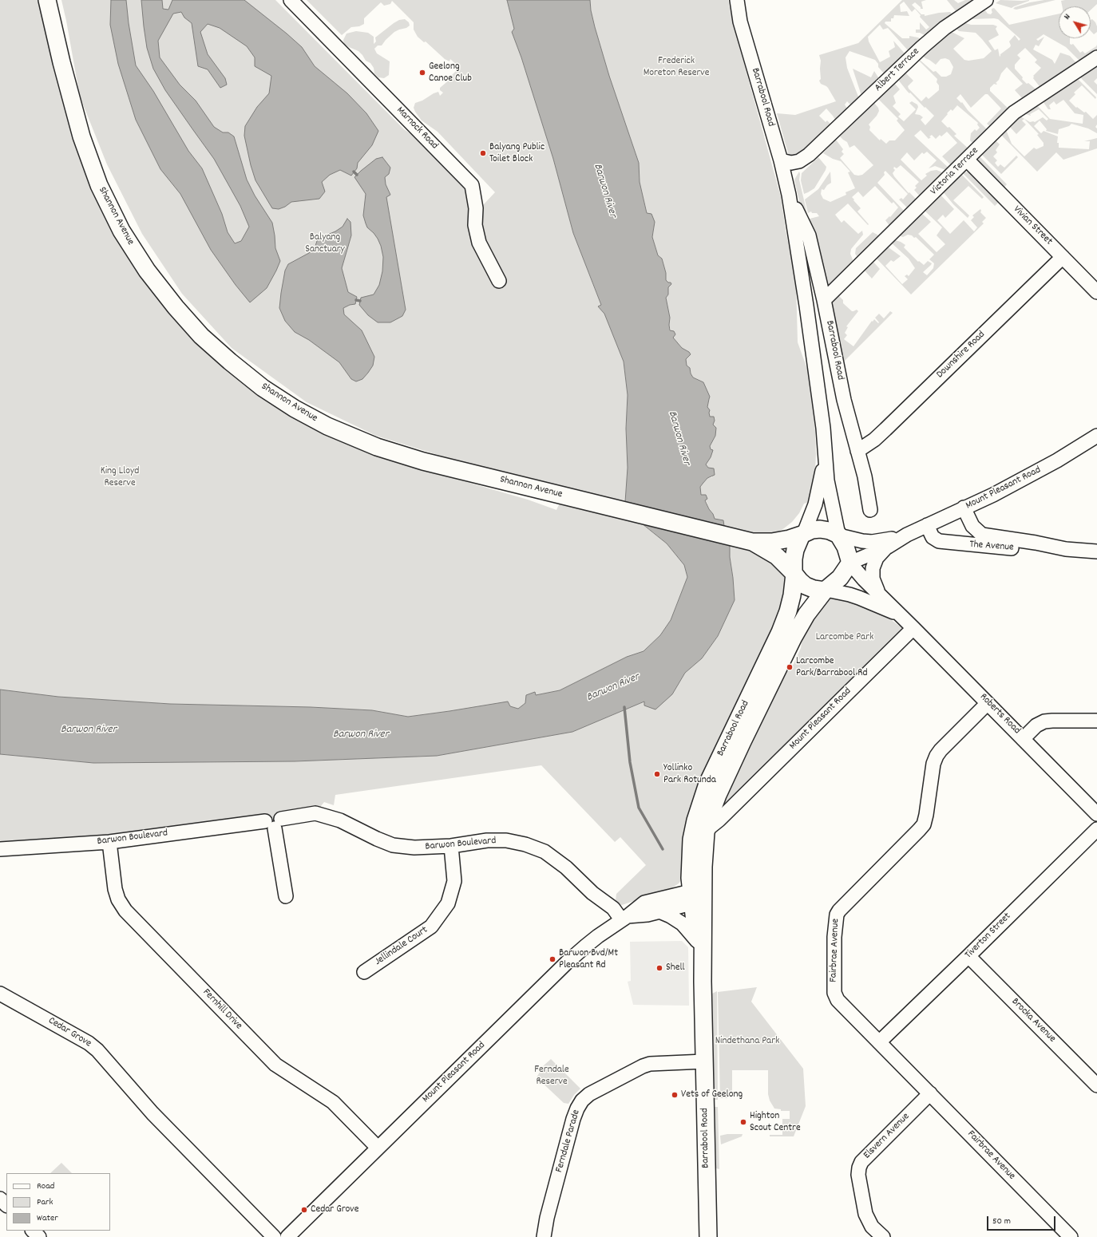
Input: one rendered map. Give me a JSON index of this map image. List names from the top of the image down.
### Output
{
  "streets": {
    "main road": ["Barrabool Road", "Shannon Avenue"],
    "street": [
      "Albert Terrace",
      "Marnock Road",
      "Victoria Terrace",
      "Vivian Street",
      "Downshire Road",
      "Mount Pleasant Road",
      "The Avenue",
      "Roberts Road",
      "Barwon Boulevard",
      "Tiverton Street",
      "Jellindale Court",
      "Fairbrae Avenue",
      "Fernhill Drive",
      "Brocka Avenue",
      "Cedar Grove",
      "Elsvern Avenue",
      "Ferndale Parade"
    ]
  },
  "crossings": [
    ["Albert Terrace", "Barrabool Road"],
    ["Barrabool Road", "Victoria Terrace"],
    ["Barrabool Road", "Shannon Avenue"],
    ["Barrabool Road", "Downshire Road"],
    ["Barrabool Road", "Mount Pleasant Road"],
    ["Barrabool Road", "Roberts Road"],
    ["Barrabool Road", "Ferndale Parade"],
    ["Victoria Terrace", "Vivian Street"],
    ["Shannon Avenue", "Mount Pleasant Road"],
    ["Shannon Avenue", "Roberts Road"],
    ["Vivian Street", "Downshire Road"],
    ["Mount Pleasant Road", "The Avenue"],
    ["Mount Pleasant Road", "Roberts Road"],
    ["Mount Pleasant Road", "Barwon Boulevard"],
    ["Mount Pleasant Road", "Fernhill Drive"],
    ["Roberts Road", "Fairbrae Avenue"],
    ["Barwon Boulevard", "Jellindale Court"],
    ["Barwon Boulevard", "Fernhill Drive"],
    ["Tiverton Street", "Fairbrae Avenue"],
    ["Tiverton Street", "Brocka Avenue"],
    ["Fairbrae Avenue", "Elsvern Avenue"]
  ],
  "water": ["Barwon River"],
  "parks": [
    "Frederick Moreton Reserve",
    "Balyang Sanctuary",
    "King Lloyd Reserve",
    "Larcombe Park",
    "Nindethana Park",
    "Ferndale Reserve"
  ],
  "places": [
    "Geelong Canoe Club",
    "Balyang Public Toilet Block",
    "Larcombe Park/Barrabool Rd",
    "Yollinko Park Rotunda",
    "Barwon Bvd/Mt Pleasant Rd",
    "Shell",
    "Vets of Geelong",
    "Highton Scout Centre",
    "Cedar Grove"
  ],
  "legend": ["Road", "Park", "Water"],
  "scale_bar": "50 m",
  "north": "top left"
}
